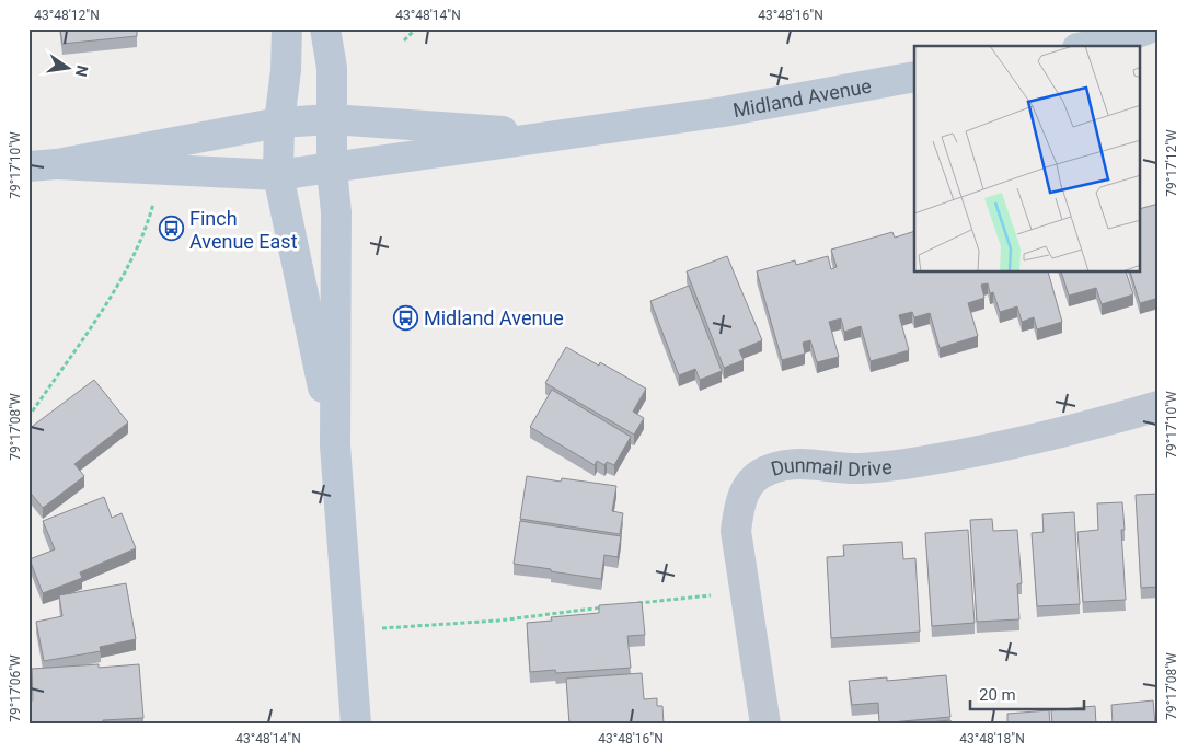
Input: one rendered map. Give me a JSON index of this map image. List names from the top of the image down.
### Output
{
  "streets": {
    "main road": ["Midland Avenue"],
    "street": ["Dunmail Drive"]
  },
  "places": {
    "bus stop": ["Finch Avenue East", "Midland Avenue"]
  },
  "scale_bar": "20 m",
  "north": "right",
  "coordinates": [
    "43°48'12\"N",
    "43°48'14\"N",
    "43°48'16\"N",
    "79°17'12\"W",
    "79°17'10\"W",
    "79°17'08\"W",
    "79°17'06\"W",
    "43°48'18\"N"
  ]
}
